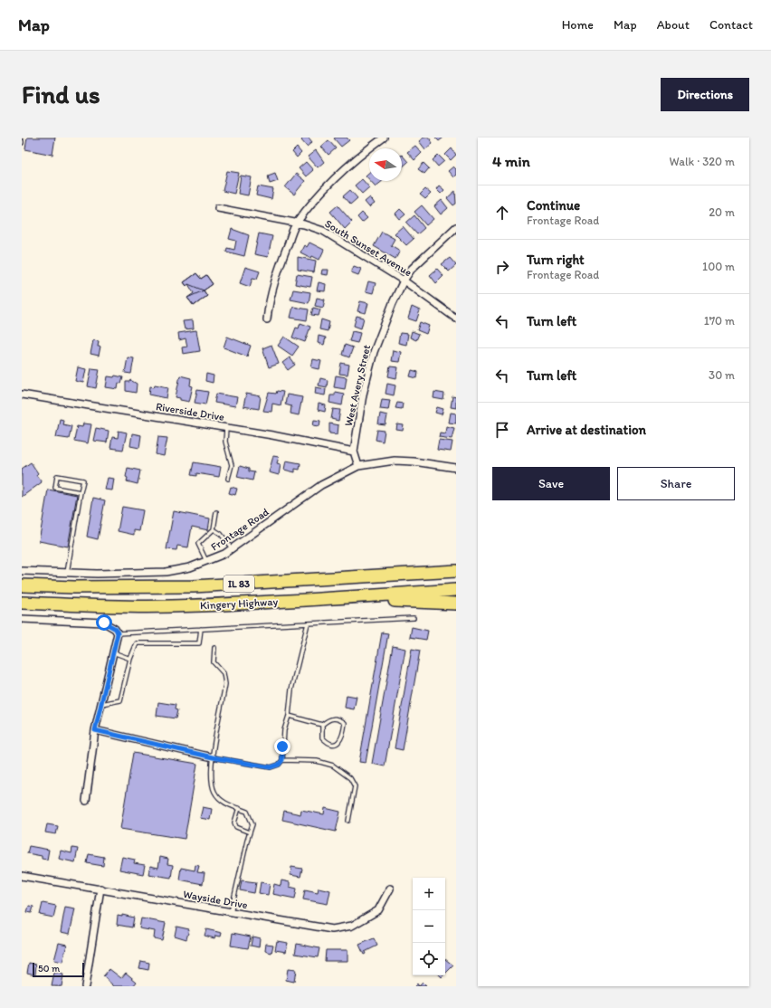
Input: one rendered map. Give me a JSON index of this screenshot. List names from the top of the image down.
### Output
{
  "streets": {
    "highway": ["IL 83", "Kingery Highway"],
    "street": [
      "South Sunset Avenue",
      "West Avery Street",
      "Riverside Drive",
      "Frontage Road",
      "Wayside Drive"
    ]
  },
  "crossings": [
    ["South Sunset Avenue", "West Avery Street"],
    ["West Avery Street", "Riverside Drive"],
    ["West Avery Street", "Frontage Road"]
  ],
  "scale_bar": "50 m",
  "north": "left",
  "page": {
    "header": "Map",
    "nav": [
      "Home",
      "Map",
      "About",
      "Contact"
    ],
    "buttons": [
      "Directions",
      ["Save", "Share"]
    ],
    "title": "Find us",
    "heading": ["4 min", "Walk · 320 m"],
    "list": [
      ["Continue", "Frontage Road", "20 m"],
      ["Turn right", "Frontage Road", "100 m"],
      ["Turn left", "170 m"],
      ["Turn left", "30 m"],
      "Arrive at destination"
    ],
    "map_buttons": ["+", "−"],
    "scale": "50 m"
  }
}
